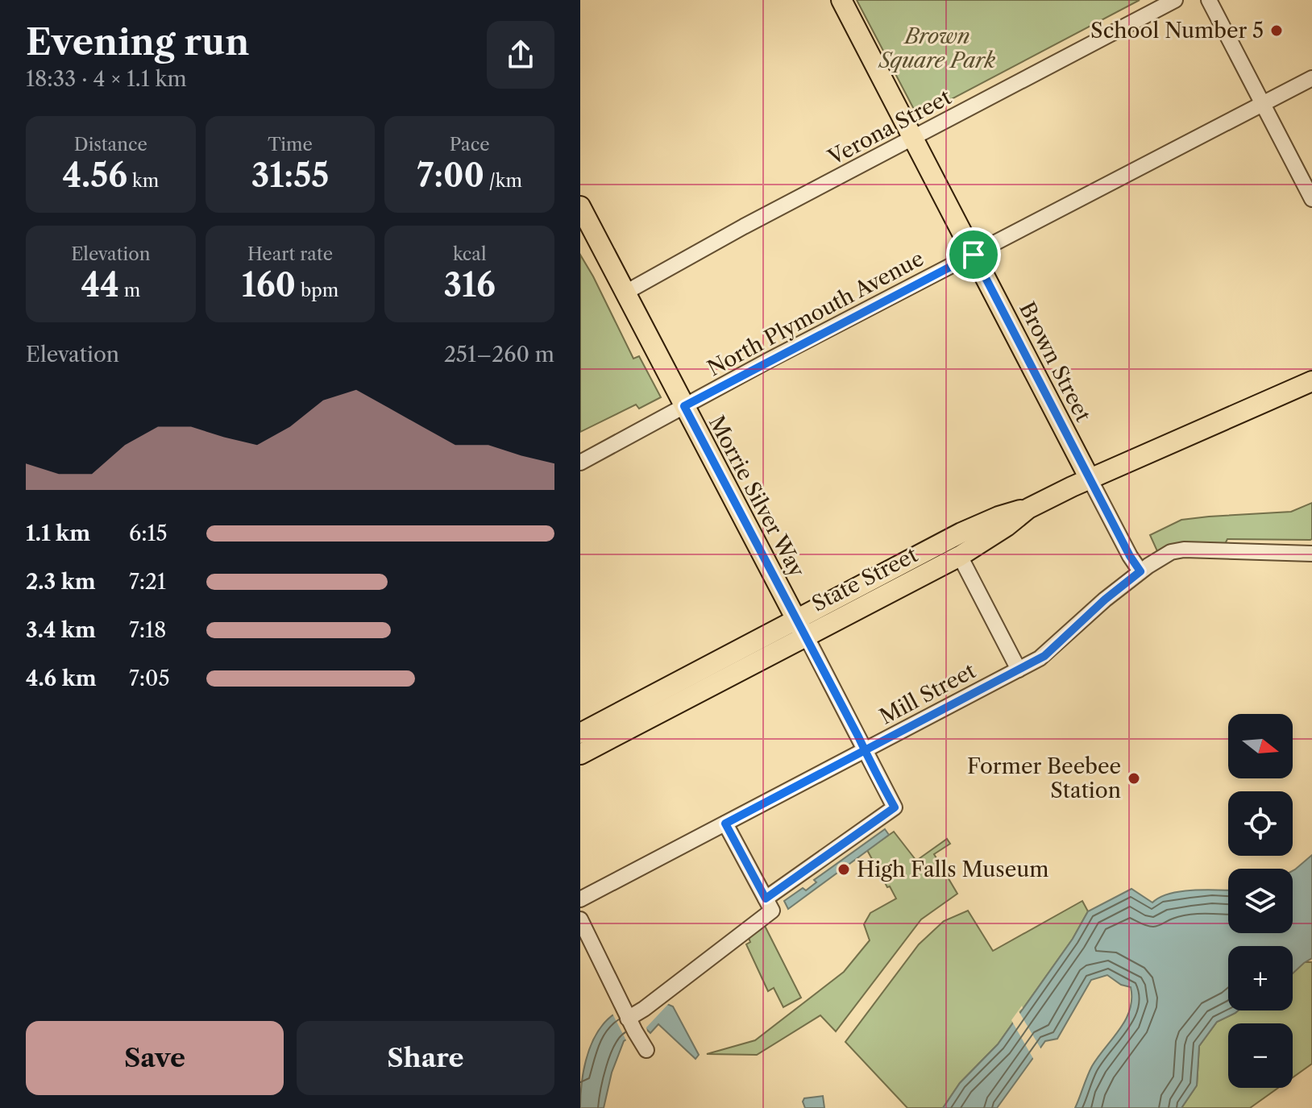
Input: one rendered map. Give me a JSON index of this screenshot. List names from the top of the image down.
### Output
{
  "streets": {
    "main road": ["Brown Street", "Morrie Silver Way", "State Street"],
    "street": ["Verona Street", "North Plymouth Avenue", "Mill Street"]
  },
  "crossings": [
    ["Verona Street", "Brown Street"],
    ["Verona Street", "Morrie Silver Way"],
    ["North Plymouth Avenue", "Brown Street"],
    ["North Plymouth Avenue", "Morrie Silver Way"],
    ["Brown Street", "State Street"],
    ["Brown Street", "Mill Street"],
    ["Morrie Silver Way", "State Street"]
  ],
  "parks": ["Brown Square Park"],
  "places": ["School Number 5", "Former Beebee Station", "High Falls Museum"],
  "north": "right",
  "page": {
    "heading": ["Evening run", "18:33 · 4 × 1.1 km"],
    "stats": [
      ["Distance", "4.56 km"],
      ["Time", "31:55"],
      ["Pace", "7:00 /km"],
      ["Elevation", "44 m"],
      ["Heart rate", "160 bpm"],
      ["kcal", "316"]
    ],
    "chart": ["Elevation", "251–260 m"],
    "list": [
      {
        "name": "1.1 km",
        "note": "6:15"
      },
      {
        "name": "2.3 km",
        "note": "7:21"
      },
      {
        "name": "3.4 km",
        "note": "7:18"
      },
      {
        "name": "4.6 km",
        "note": "7:05"
      }
    ],
    "map_buttons": ["+", "−"],
    "buttons": ["Save", "Share"]
  }
}
